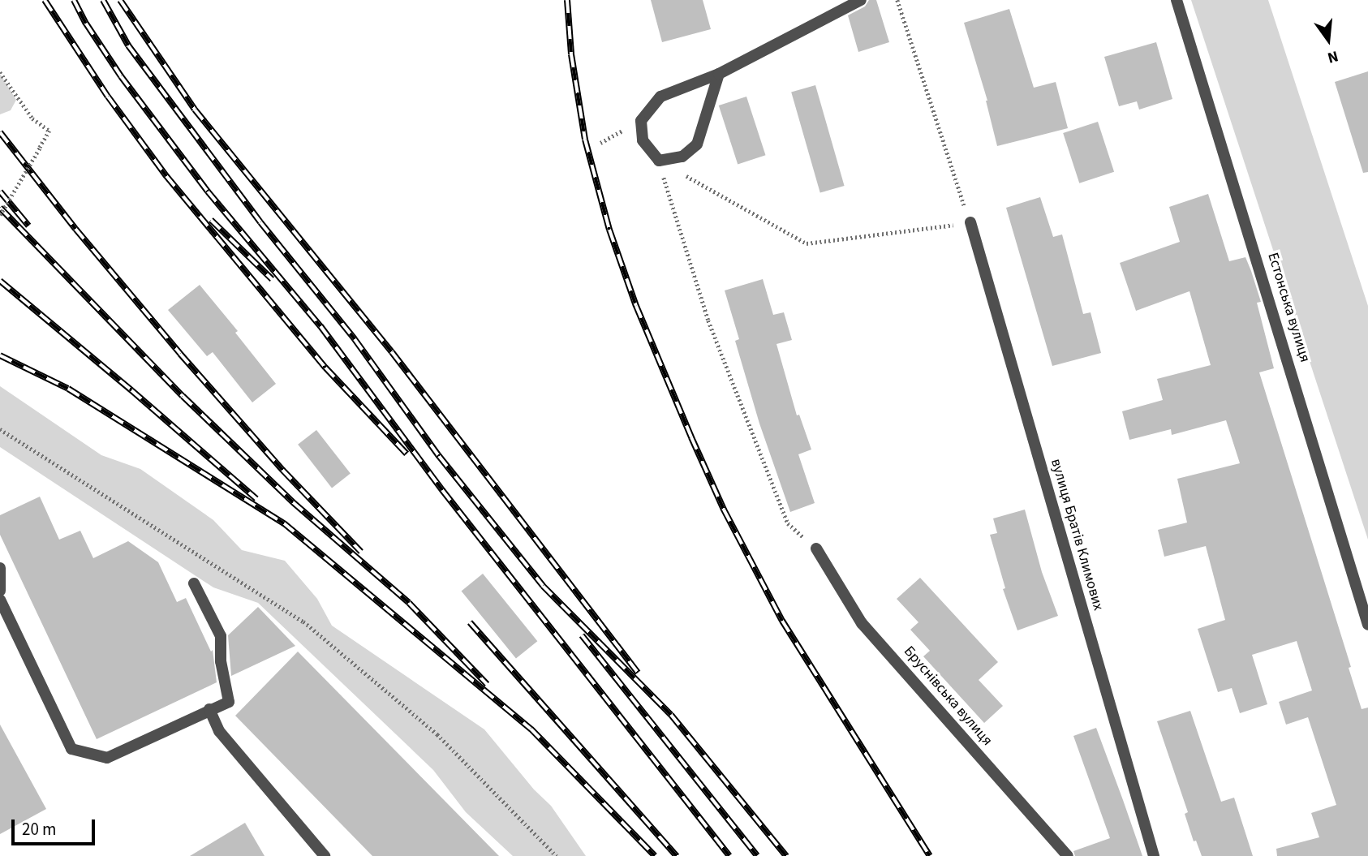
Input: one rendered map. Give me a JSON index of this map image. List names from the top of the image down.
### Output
{
  "streets": {
    "street": ["Естонська вулиця", "вулиця Братів Климових", "Бруснівська вулиця"]
  },
  "scale_bar": "20 m",
  "north": "bottom"
}
